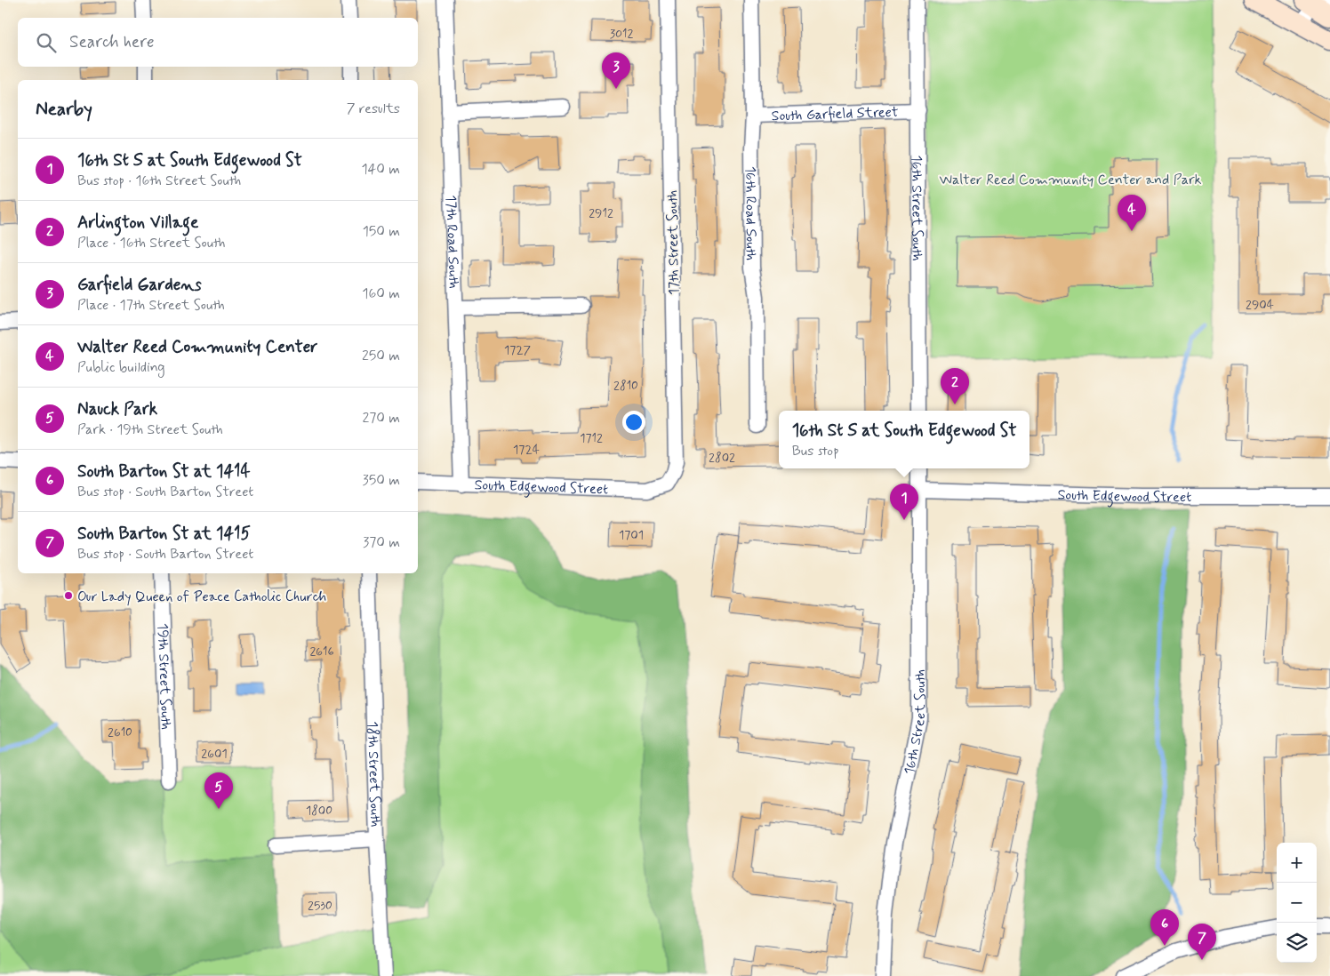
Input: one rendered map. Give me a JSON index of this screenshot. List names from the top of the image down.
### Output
{
  "streets": {
    "street": [
      "South Garfield Street",
      "16th Street South",
      "16th Road South",
      "17th Road South",
      "17th Street South",
      "South Edgewood Street",
      "19th Street South",
      "18th Street South"
    ]
  },
  "crossings": [
    ["South Garfield Street", "16th Street South"],
    ["South Garfield Street", "16th Road South"],
    ["16th Street South", "South Edgewood Street"],
    ["17th Road South", "South Edgewood Street"],
    ["17th Street South", "South Edgewood Street"]
  ],
  "parks": ["Walter Reed Community Center and Park"],
  "places": ["Our Lady Queen of Peace Catholic Church"],
  "house_numbers": [
    "3012",
    "2912",
    "2904",
    "1727",
    "2810",
    "1712",
    "1724",
    "2802",
    "1701",
    "2616",
    "2610",
    "2601",
    "1800",
    "2530"
  ],
  "page": {
    "search": "Search here",
    "pins": [
      "3",
      "4",
      "2",
      "1",
      "5",
      "6",
      "7"
    ],
    "heading": ["Nearby", "7 results"],
    "list": [
      {
        "mark": "1",
        "name": "16th St S at South Edgewood St",
        "note": "Bus stop · 16th Street South",
        "value": "140 m"
      },
      {
        "mark": "2",
        "name": "Arlington Village",
        "note": "Place · 16th Street South",
        "value": "150 m"
      },
      {
        "mark": "3",
        "name": "Garfield Gardens",
        "note": "Place · 17th Street South",
        "value": "160 m"
      },
      {
        "mark": "4",
        "name": "Walter Reed Community Center",
        "note": "Public building",
        "value": "250 m"
      },
      {
        "mark": "5",
        "name": "Nauck Park",
        "note": "Park · 19th Street South",
        "value": "270 m"
      },
      {
        "mark": "6",
        "name": "South Barton St at 1414",
        "note": "Bus stop · South Barton Street",
        "value": "350 m"
      },
      {
        "mark": "7",
        "name": "South Barton St at 1415",
        "note": "Bus stop · South Barton Street",
        "value": "370 m"
      }
    ],
    "popup": ["16th St S at South Edgewood St", "Bus stop"],
    "map_buttons": ["+", "−"]
  }
}
